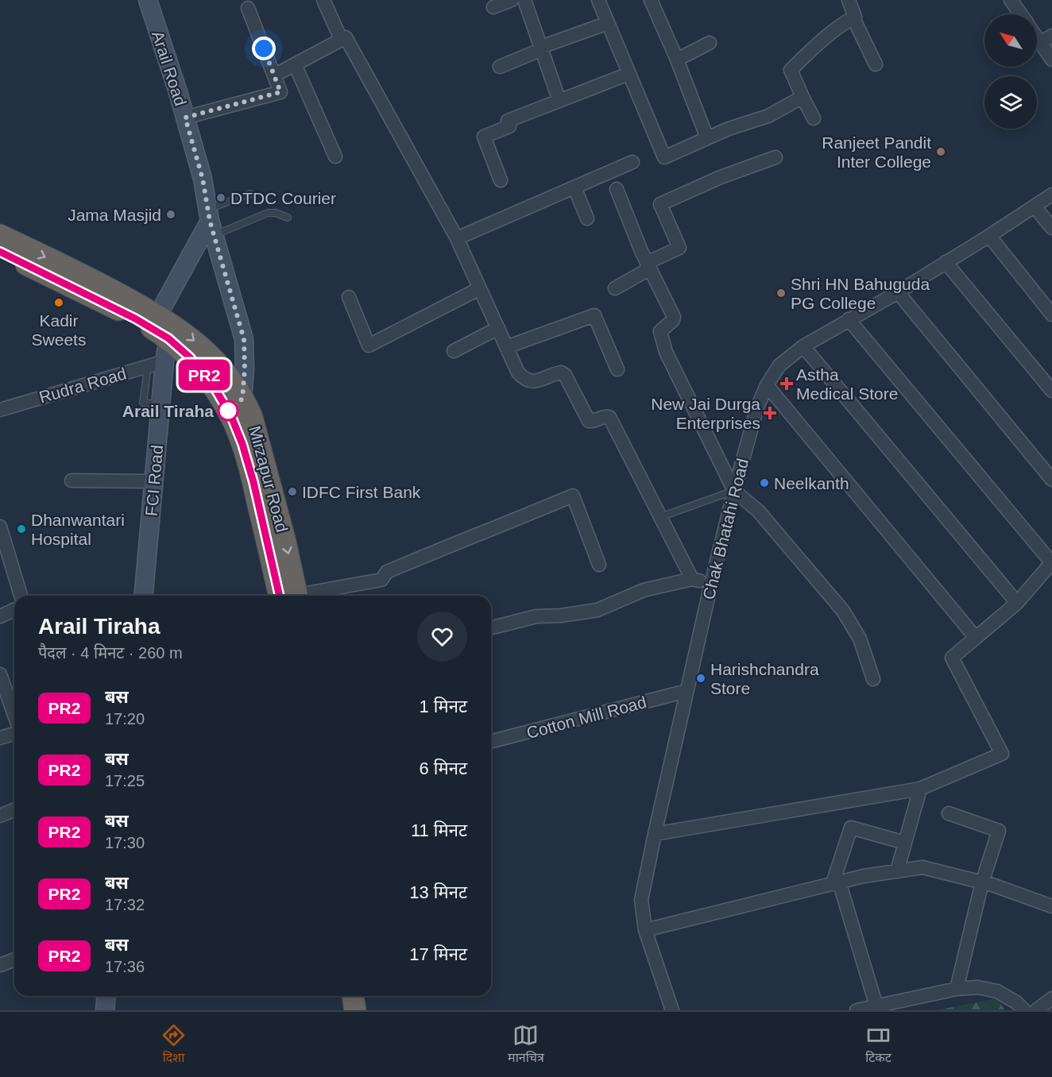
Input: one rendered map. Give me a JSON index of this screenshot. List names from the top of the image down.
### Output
{
  "streets": {
    "highway": ["Mirzapur Road"],
    "main road": ["Arail Road", "FCI Road"],
    "street": ["Rudra Road", "Chak Bhatahi Road", "Cotton Mill Road"]
  },
  "crossings": [
    ["Arail Road", "Mirzapur Road"],
    ["Rudra Road", "FCI Road"],
    ["Mirzapur Road", "FCI Road"],
    ["Chak Bhatahi Road", "Cotton Mill Road"]
  ],
  "places": {
    "other": [
      "Ranjeet Pandit Inter College",
      "DTDC Courier",
      "Jama Masjid",
      "Shri HN Bahuguda PG College",
      "Kadir Sweets",
      "Arail Tiraha",
      "Neelkanth",
      "IDFC First Bank",
      "Dhanwantari Hospital",
      "Harishchandra Store"
    ],
    "health": ["Astha Medical Store", "New Jai Durga Enterprises"]
  },
  "lines": ["bus line PR2"],
  "north": "top left",
  "page": {
    "on_map": "PR2",
    "heading": ["Arail Tiraha", "पैदल · 4 मिनट · 260 m"],
    "list": [
      {
        "mark": "PR2",
        "name": "बस",
        "note": "17:20",
        "value": "1 मिनट"
      },
      {
        "mark": "PR2",
        "name": "बस",
        "note": "17:25",
        "value": "6 मिनट"
      },
      {
        "mark": "PR2",
        "name": "बस",
        "note": "17:30",
        "value": "11 मिनट"
      },
      {
        "mark": "PR2",
        "name": "बस",
        "note": "17:32",
        "value": "13 मिनट"
      },
      {
        "mark": "PR2",
        "name": "बस",
        "note": "17:36",
        "value": "17 मिनट"
      }
    ],
    "tabs": ["दिशा", "मानचित्र", "टिकट"]
  }
}
